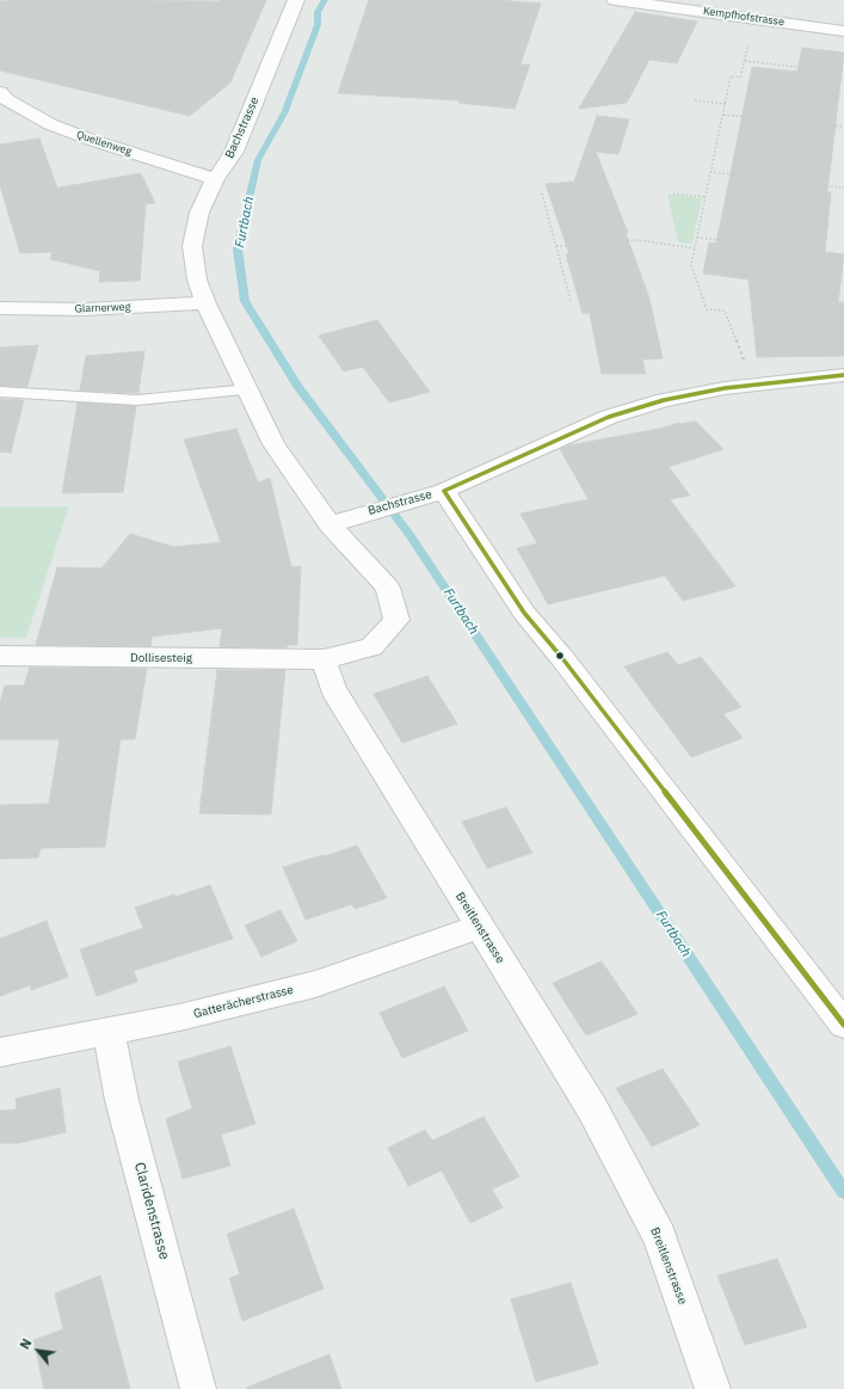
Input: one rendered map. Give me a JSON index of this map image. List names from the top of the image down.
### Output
{
  "streets": {
    "street": [
      "Kempfhofstrasse",
      "Bachstrasse",
      "Quellenweg",
      "Glarnerweg",
      "Dollisesteig",
      "Breitlenstrasse",
      "Gatterächerstrasse",
      "Claridenstrasse"
    ]
  },
  "crossings": [
    ["Bachstrasse", "Quellenweg"],
    ["Bachstrasse", "Glarnerweg"],
    ["Dollisesteig", "Breitlenstrasse"],
    ["Breitlenstrasse", "Gatterächerstrasse"],
    ["Gatterächerstrasse", "Claridenstrasse"]
  ],
  "water": ["Furtbach"],
  "north": "top left"
}
